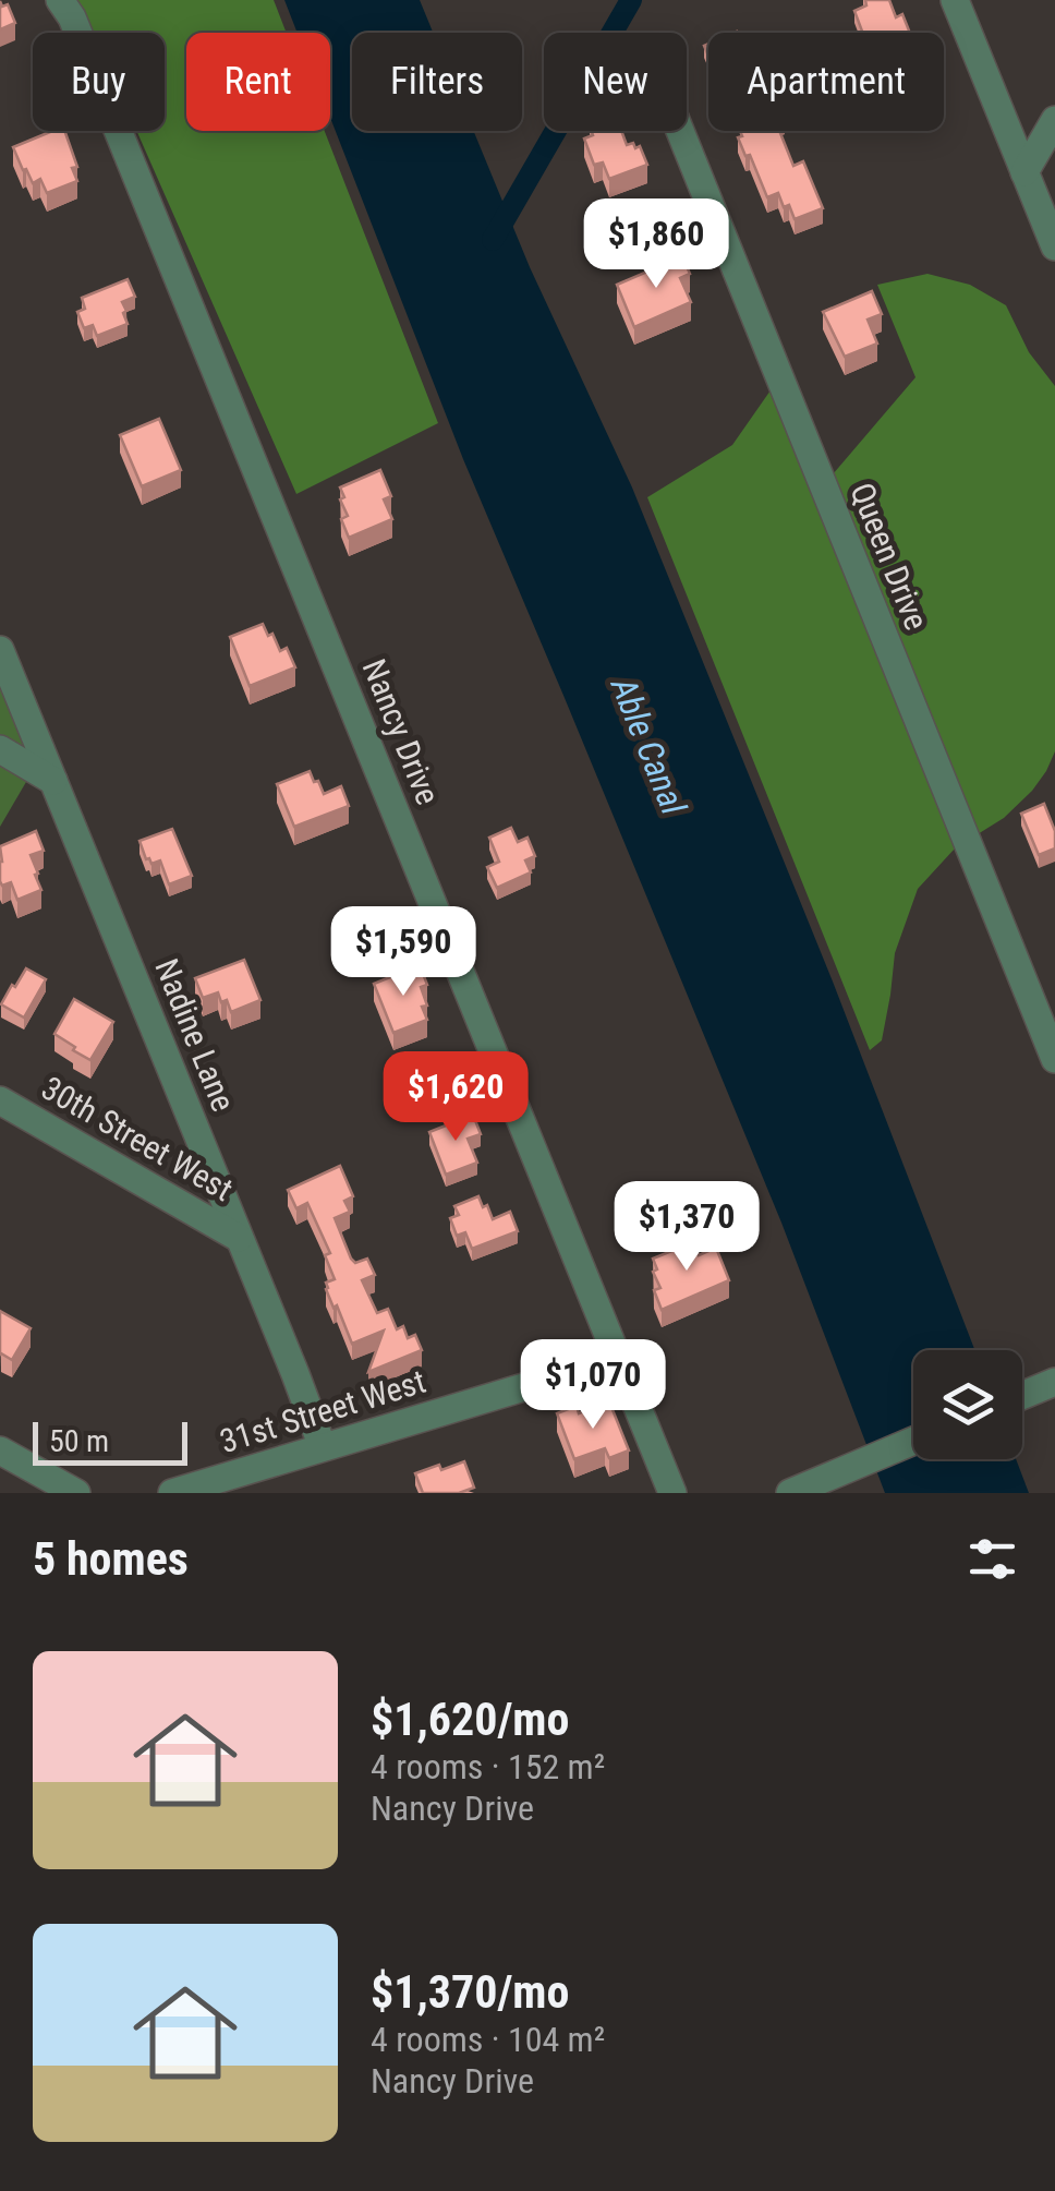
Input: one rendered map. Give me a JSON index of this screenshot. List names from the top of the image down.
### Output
{
  "streets": {
    "street": [
      "Queen Drive",
      "Nancy Drive",
      "Nadine Lane",
      "30th Street West",
      "31st Street West"
    ]
  },
  "crossings": [
    ["Nancy Drive", "31st Street West"],
    ["Nadine Lane", "30th Street West"],
    ["Nadine Lane", "31st Street West"]
  ],
  "water": ["Able Canal"],
  "scale_bar": "50 m",
  "page": {
    "chip": [
      "Buy",
      "Rent",
      "Filters",
      "New",
      "Apartment"
    ],
    "price": [
      "$1,860",
      "$1,590",
      "$1,620",
      "$1,370",
      "$1,070"
    ],
    "scale": "50 m",
    "heading": "5 homes",
    "list": [
      {
        "name": "$1,620/mo",
        "note": "4 rooms · 152 m² · Nancy Drive"
      },
      {
        "name": "$1,370/mo",
        "note": "4 rooms · 104 m² · Nancy Drive"
      }
    ]
  }
}
